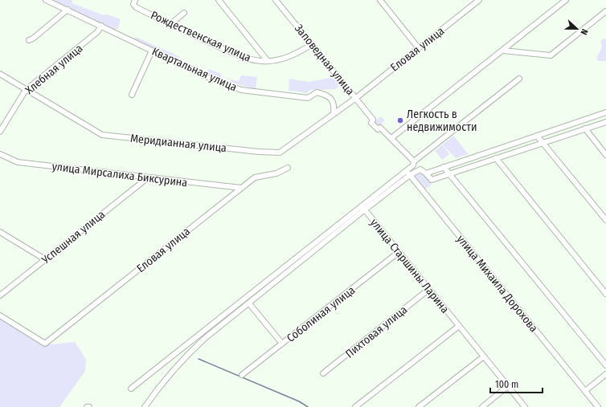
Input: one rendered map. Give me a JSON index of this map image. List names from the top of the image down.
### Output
{
  "streets": {
    "street": [
      "Рождественская улица",
      "Еловая улица",
      "Заповедная улица",
      "Хлебная улица",
      "Квартальная улица",
      "Меридианная улица",
      "улица Мирсалиха Биксурина",
      "Успешная улица",
      "улица Старшины Ларина",
      "улица Михаила Дорохова",
      "Соболиная улица",
      "Пихтовая улица"
    ]
  },
  "crossings": [
    ["Рождественская улица", "Заповедная улица"],
    ["Еловая улица", "Заповедная улица"],
    ["Еловая улица", "Меридианная улица"],
    ["Еловая улица", "улица Мирсалиха Биксурина"],
    ["Заповедная улица", "Меридианная улица"],
    ["Хлебная улица", "Квартальная улица"],
    ["Хлебная улица", "Меридианная улица"],
    ["Квартальная улица", "Меридианная улица"],
    ["улица Мирсалиха Биксурина", "Успешная улица"],
    ["улица Старшины Ларина", "Соболиная улица"],
    ["улица Старшины Ларина", "Пихтовая улица"]
  ],
  "places": ["Легкость в недвижимости"],
  "scale_bar": "100 m",
  "north": "right"
}
